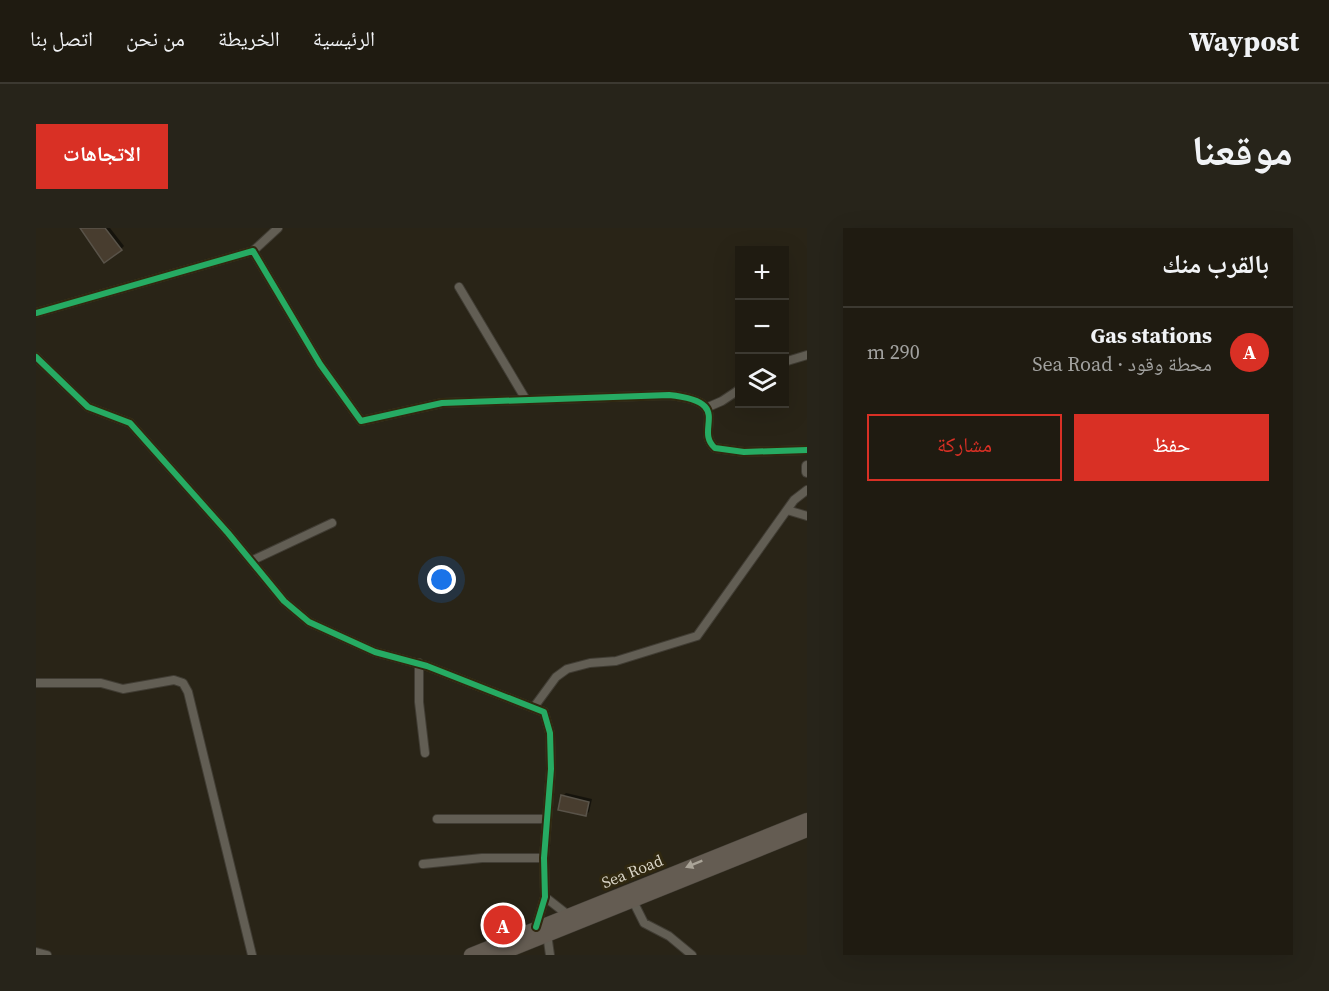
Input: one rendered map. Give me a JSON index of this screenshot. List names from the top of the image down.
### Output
{
  "streets": {
    "highway": ["Sea Road"]
  },
  "page": {
    "header": "Waypost",
    "nav": [
      "الرئيسية",
      "الخريطة",
      "من نحن",
      "اتصل بنا"
    ],
    "title": "موقعنا",
    "buttons": [
      "الاتجاهات",
      ["حفظ", "مشاركة"]
    ],
    "heading": "بالقرب منك",
    "map_buttons": ["+", "−"],
    "list": [
      {
        "mark": "A",
        "name": "Gas stations",
        "note": "محطة وقود · Sea Road",
        "value": "290 m"
      }
    ],
    "pins": "A"
  }
}
